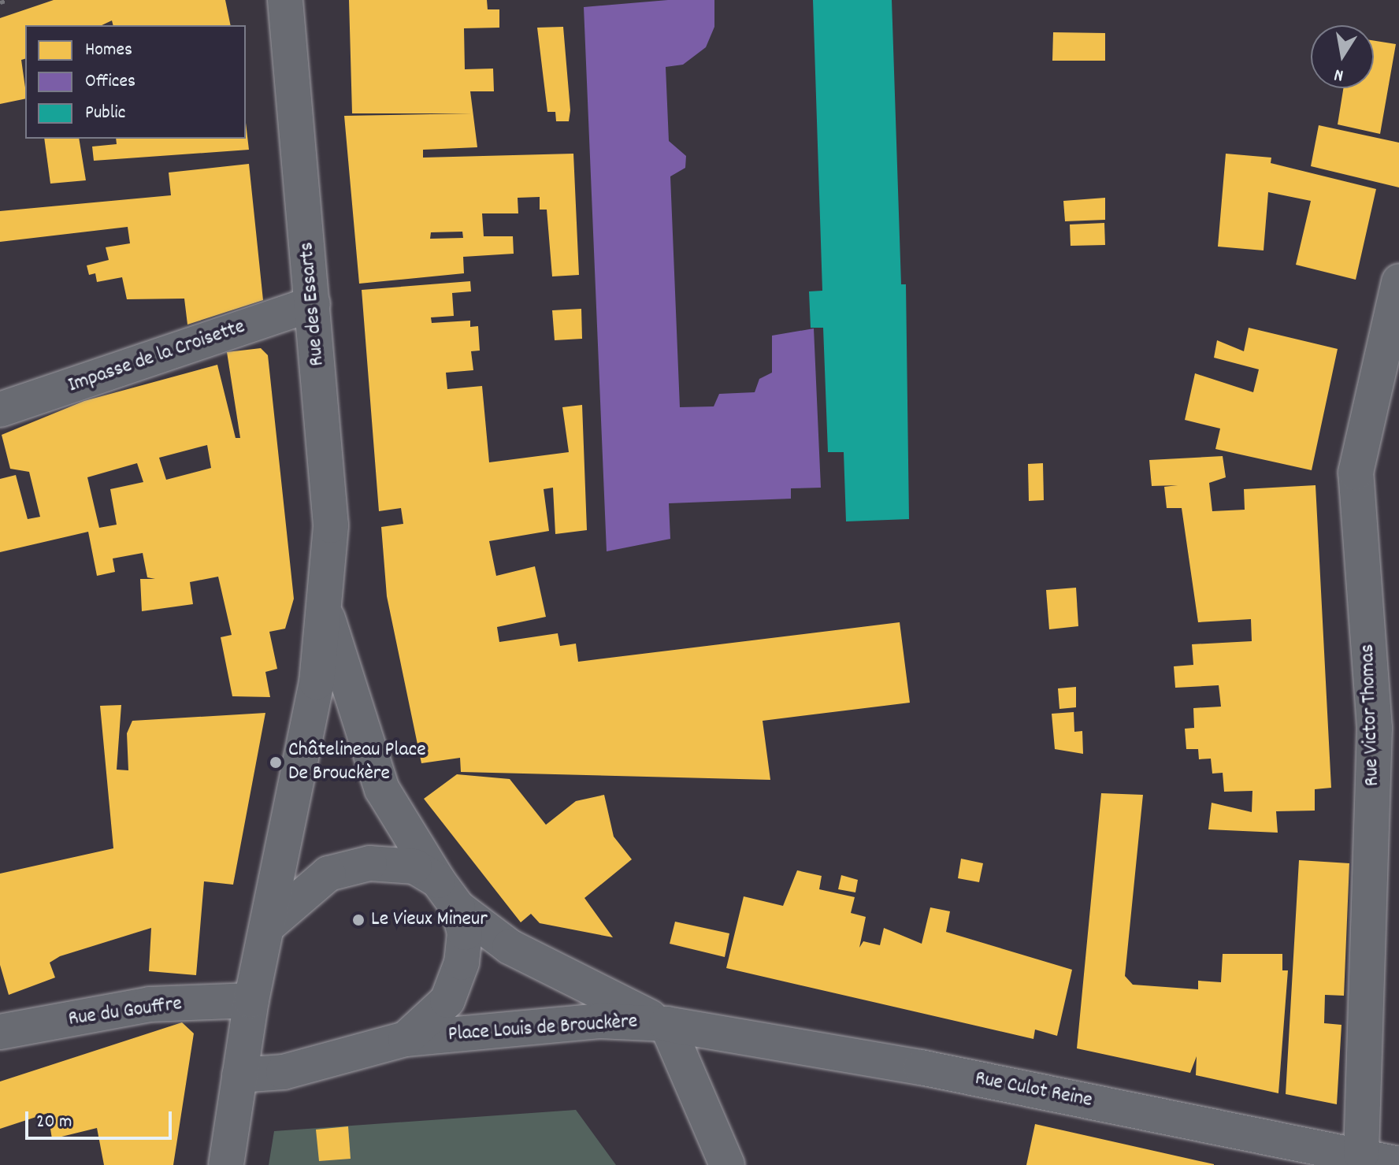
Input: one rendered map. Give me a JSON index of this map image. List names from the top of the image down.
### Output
{
  "streets": {
    "street": [
      "Rue des Essarts",
      "Impasse de la Croisette",
      "Rue Victor Thomas",
      "Rue du Gouffre",
      "Place Louis de Brouckère",
      "Rue Culot Reine"
    ]
  },
  "crossings": [
    ["Rue des Essarts", "Impasse de la Croisette"],
    ["Rue Victor Thomas", "Rue Culot Reine"],
    ["Place Louis de Brouckère", "Rue Culot Reine"]
  ],
  "places": ["Châtelineau Place De Brouckère", "Le Vieux Mineur"],
  "legend": ["Homes", "Offices", "Public"],
  "scale_bar": "20 m",
  "north": "bottom"
}
